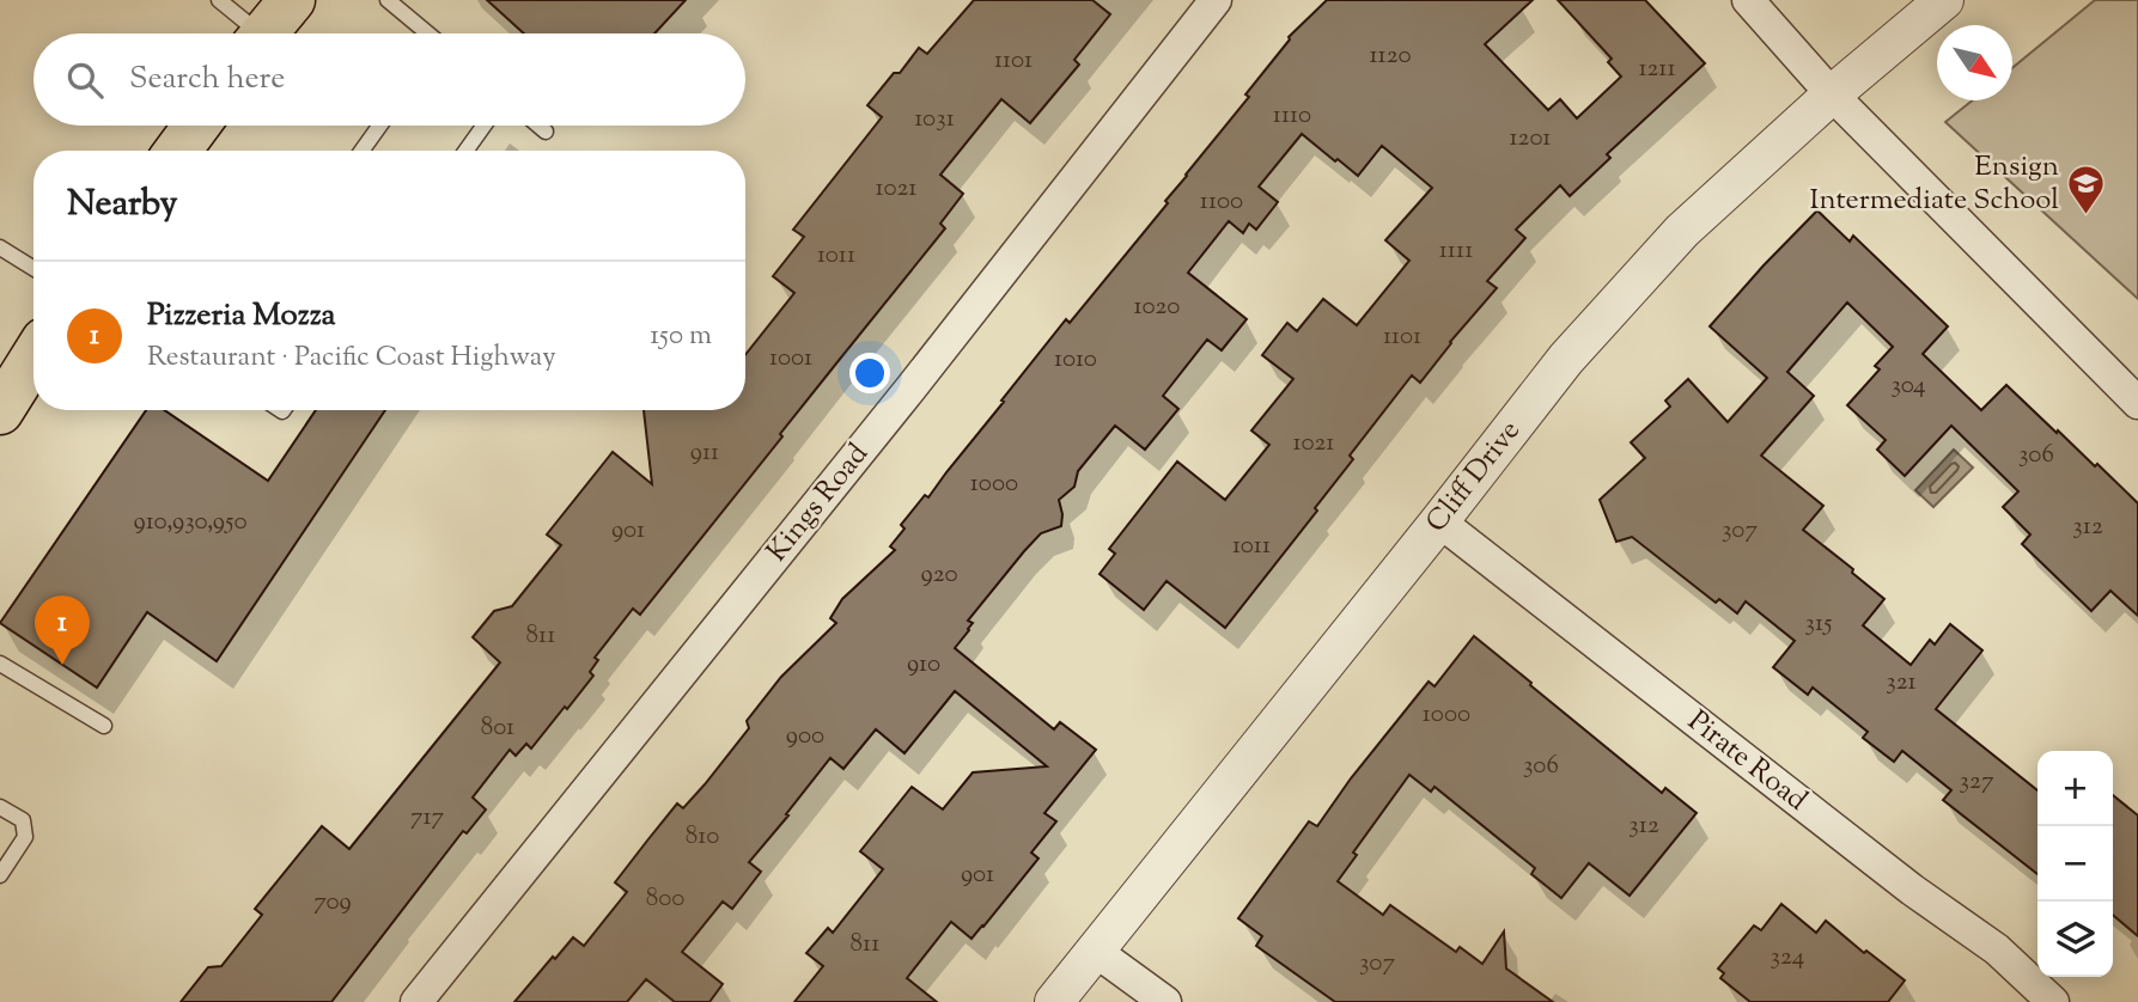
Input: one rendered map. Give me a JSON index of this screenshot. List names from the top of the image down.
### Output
{
  "streets": {
    "street": ["Cliff Drive", "Kings Road", "Pirate Road"]
  },
  "crossings": [
    ["Cliff Drive", "Pirate Road"]
  ],
  "places": {
    "school or university": ["Ensign Intermediate School"]
  },
  "house_numbers": [
    "1120",
    "1101",
    "1211",
    "1110",
    "1031",
    "1201",
    "1021",
    "1100",
    "1111",
    "1011",
    "1020",
    "1101",
    "1001",
    "1010",
    "304",
    "1021",
    "911",
    "306",
    "1000",
    "910,930,950",
    "312",
    "901",
    "307",
    "1011",
    "920",
    "315",
    "811",
    "910",
    "321",
    "1000",
    "801",
    "900",
    "306",
    "327",
    "717",
    "312",
    "810",
    "901",
    "800",
    "709",
    "811",
    "324",
    "307"
  ],
  "north": "bottom right",
  "page": {
    "search": "Search here",
    "heading": "Nearby",
    "list": [
      {
        "mark": "1",
        "name": "Pizzeria Mozza",
        "note": "Restaurant · Pacific Coast Highway",
        "value": "150 m"
      }
    ],
    "pins": "1",
    "map_buttons": ["+", "−"]
  }
}
